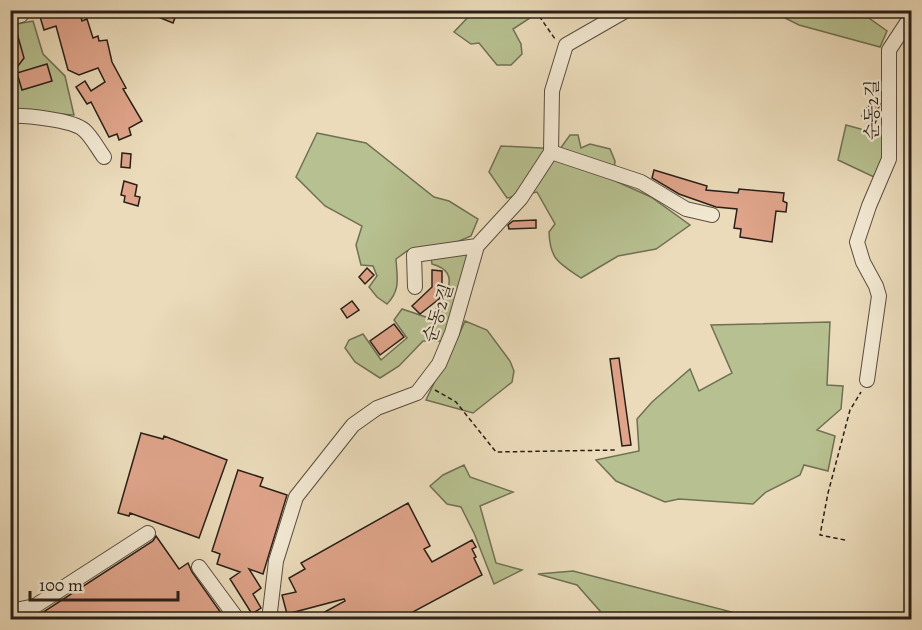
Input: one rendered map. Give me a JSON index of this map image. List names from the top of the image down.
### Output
{
  "streets": {
    "street": ["순동2길"]
  },
  "scale_bar": "100 m"
}
